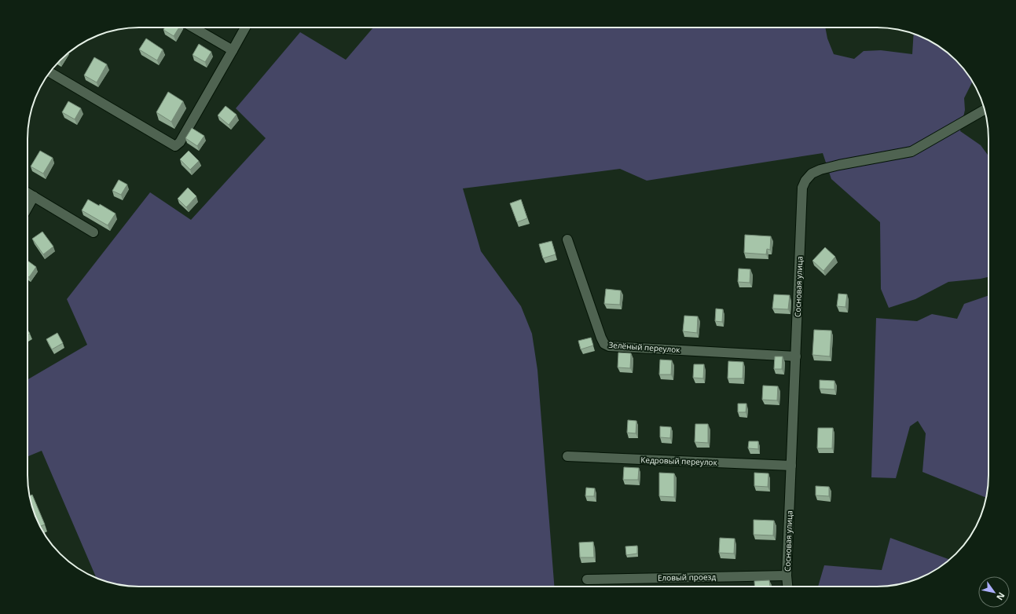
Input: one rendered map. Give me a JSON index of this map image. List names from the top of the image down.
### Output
{
  "streets": {
    "street": [
      "Сосновая улица",
      "Зелёный переулок",
      "Кедровый переулок",
      "Еловый проезд"
    ]
  },
  "crossings": [
    ["Сосновая улица", "Зелёный переулок"],
    ["Сосновая улица", "Кедровый переулок"],
    ["Сосновая улица", "Еловый проезд"]
  ],
  "north": "bottom right"
}
